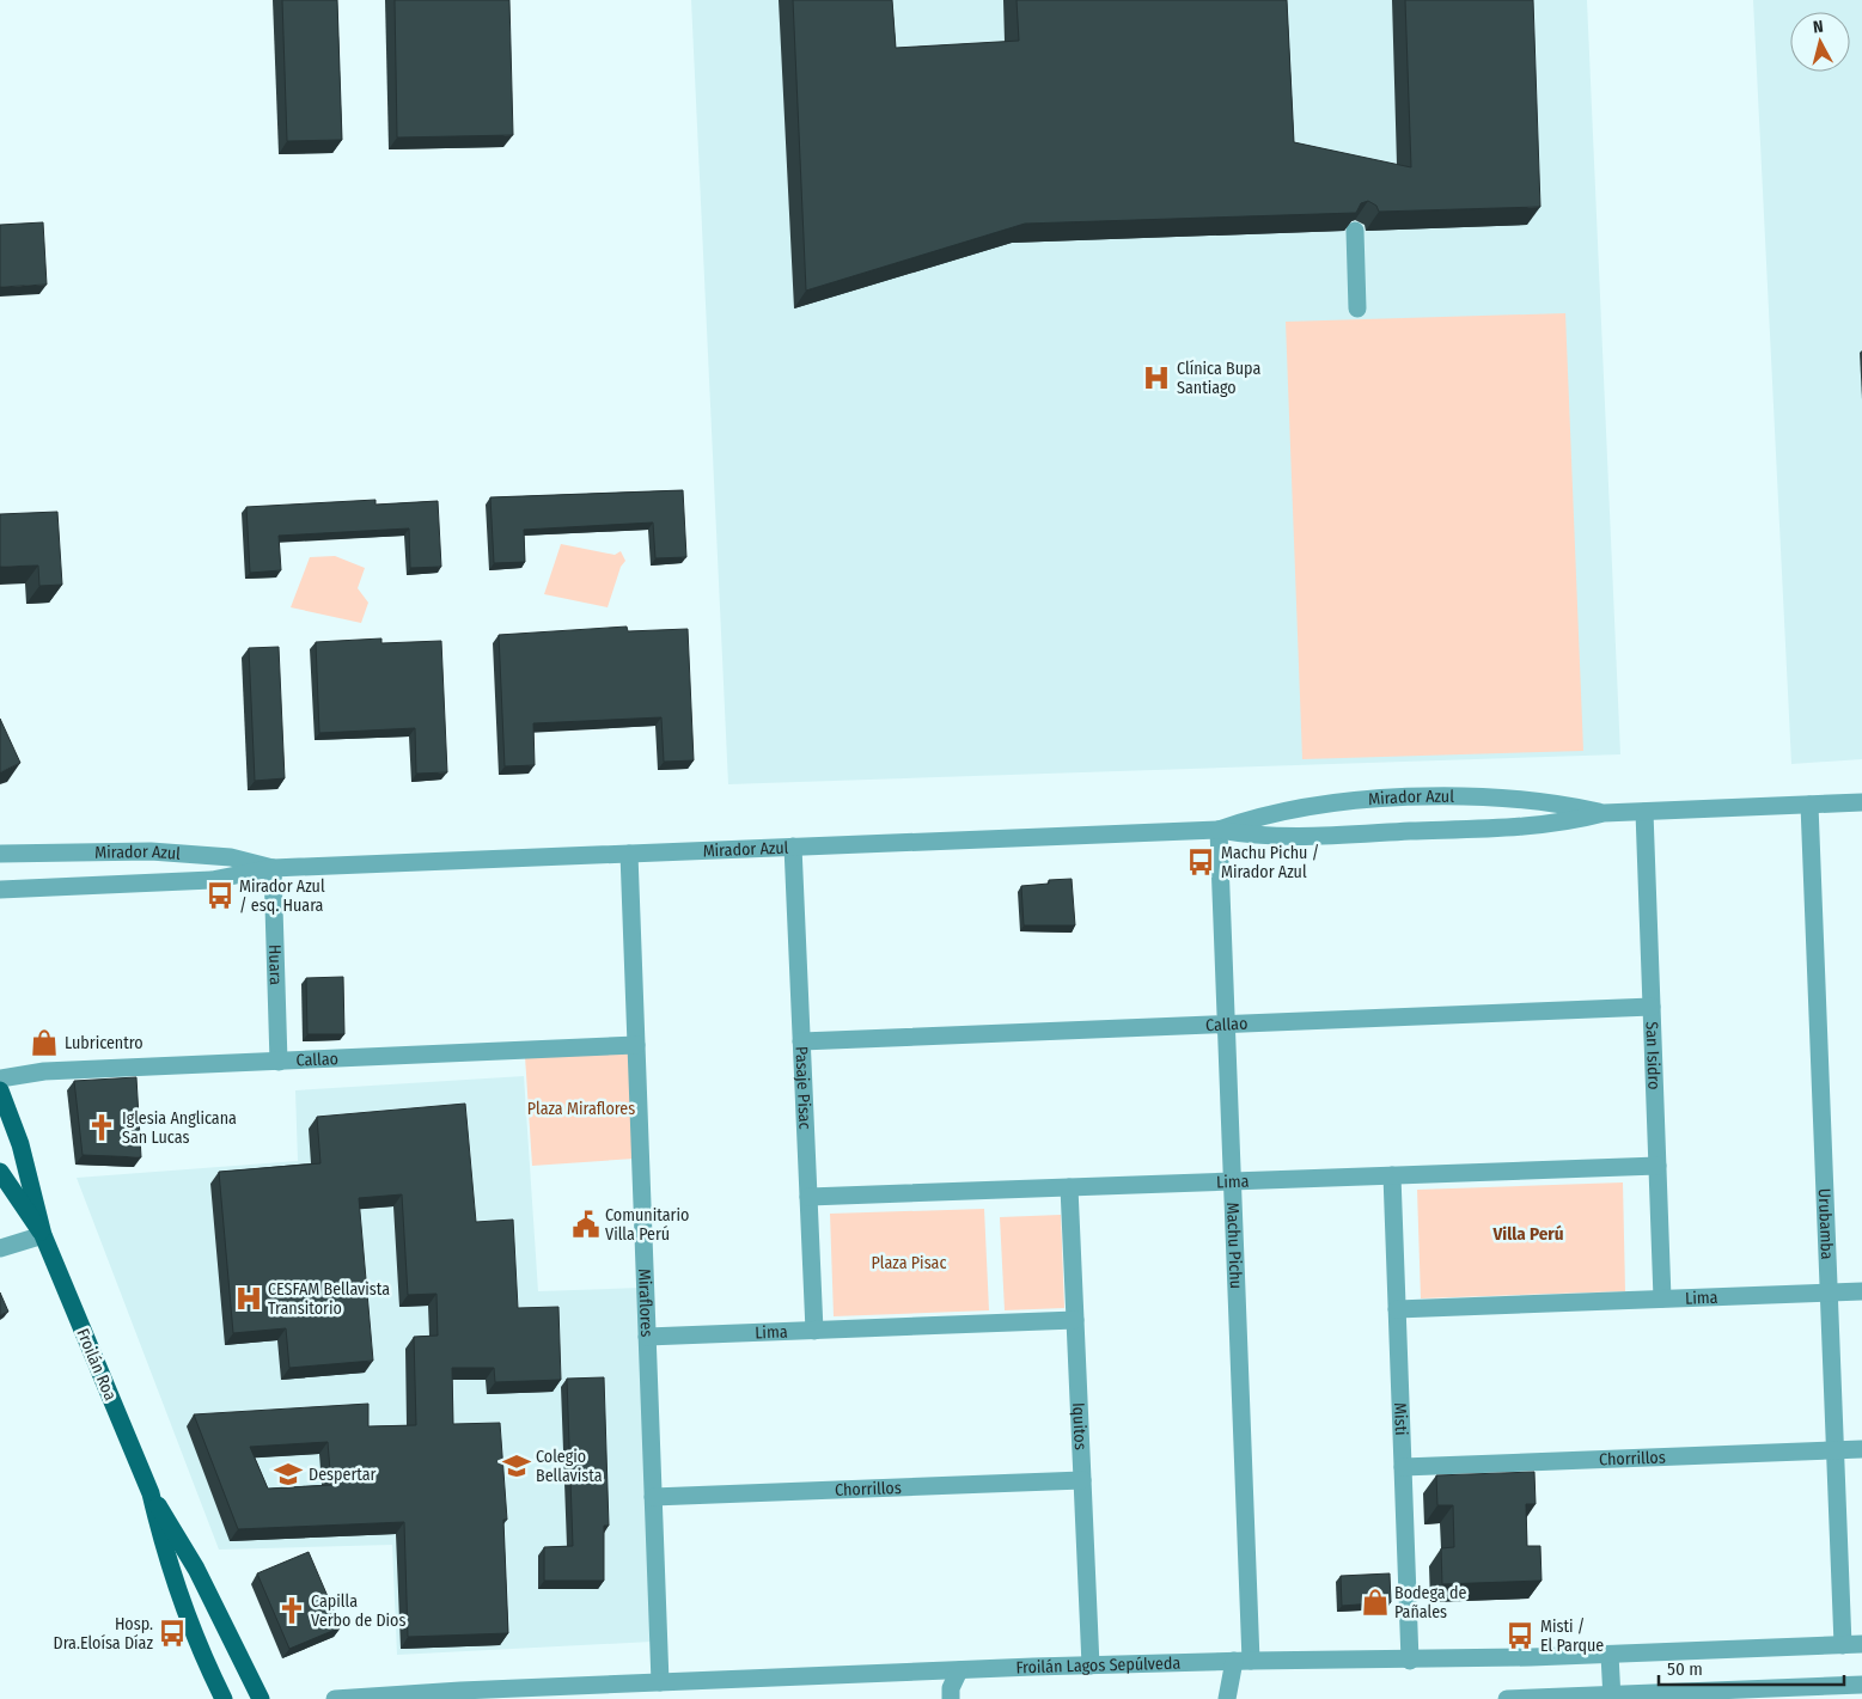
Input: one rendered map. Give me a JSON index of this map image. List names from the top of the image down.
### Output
{
  "streets": {
    "main road": ["Froilán Roa"],
    "street": [
      "Mirador Azul",
      "Huara",
      "Callao",
      "San Isidro",
      "Pasaje Pisac",
      "Lima",
      "Urubamba",
      "Machu Pichu",
      "Miraflores",
      "Misti",
      "Iquitos",
      "Chorrillos",
      "Froilán Lagos Sepúlveda"
    ]
  },
  "crossings": [
    ["Mirador Azul", "Huara"],
    ["Mirador Azul", "San Isidro"],
    ["Mirador Azul", "Pasaje Pisac"],
    ["Mirador Azul", "Urubamba"],
    ["Mirador Azul", "Machu Pichu"],
    ["Mirador Azul", "Miraflores"],
    ["Huara", "Callao"],
    ["Callao", "San Isidro"],
    ["Callao", "Pasaje Pisac"],
    ["Callao", "Machu Pichu"],
    ["Callao", "Miraflores"],
    ["San Isidro", "Lima"],
    ["Pasaje Pisac", "Lima"],
    ["Lima", "Urubamba"],
    ["Lima", "Machu Pichu"],
    ["Lima", "Miraflores"],
    ["Lima", "Misti"],
    ["Lima", "Iquitos"],
    ["Urubamba", "Chorrillos"],
    ["Urubamba", "Froilán Lagos Sepúlveda"],
    ["Machu Pichu", "Froilán Lagos Sepúlveda"],
    ["Miraflores", "Chorrillos"],
    ["Miraflores", "Froilán Lagos Sepúlveda"],
    ["Misti", "Chorrillos"],
    ["Misti", "Froilán Lagos Sepúlveda"],
    ["Iquitos", "Chorrillos"],
    ["Iquitos", "Froilán Lagos Sepúlveda"]
  ],
  "districts": ["Villa Perú"],
  "parks": ["Plaza Miraflores", "Plaza Pisac"],
  "places": {
    "hospital": ["Clínica Bupa Santiago", "CESFAM Bellavista Transitorio"],
    "bus stop": [
      "Machu Pichu / Mirador Azul",
      "Mirador Azul / esq. Huara",
      "Hosp. Dra.Eloísa Díaz",
      "Misti / El Parque"
    ],
    "shop": ["Lubricentro", "Bodega de Pañales"],
    "church": ["Iglesia Anglicana San Lucas", "Capilla Verbo de Dios"],
    "public building": ["Comunitario Villa Perú"],
    "school or university": ["Colegio Bellavista", "Despertar"]
  },
  "scale_bar": "50 m",
  "north": "top"
}
